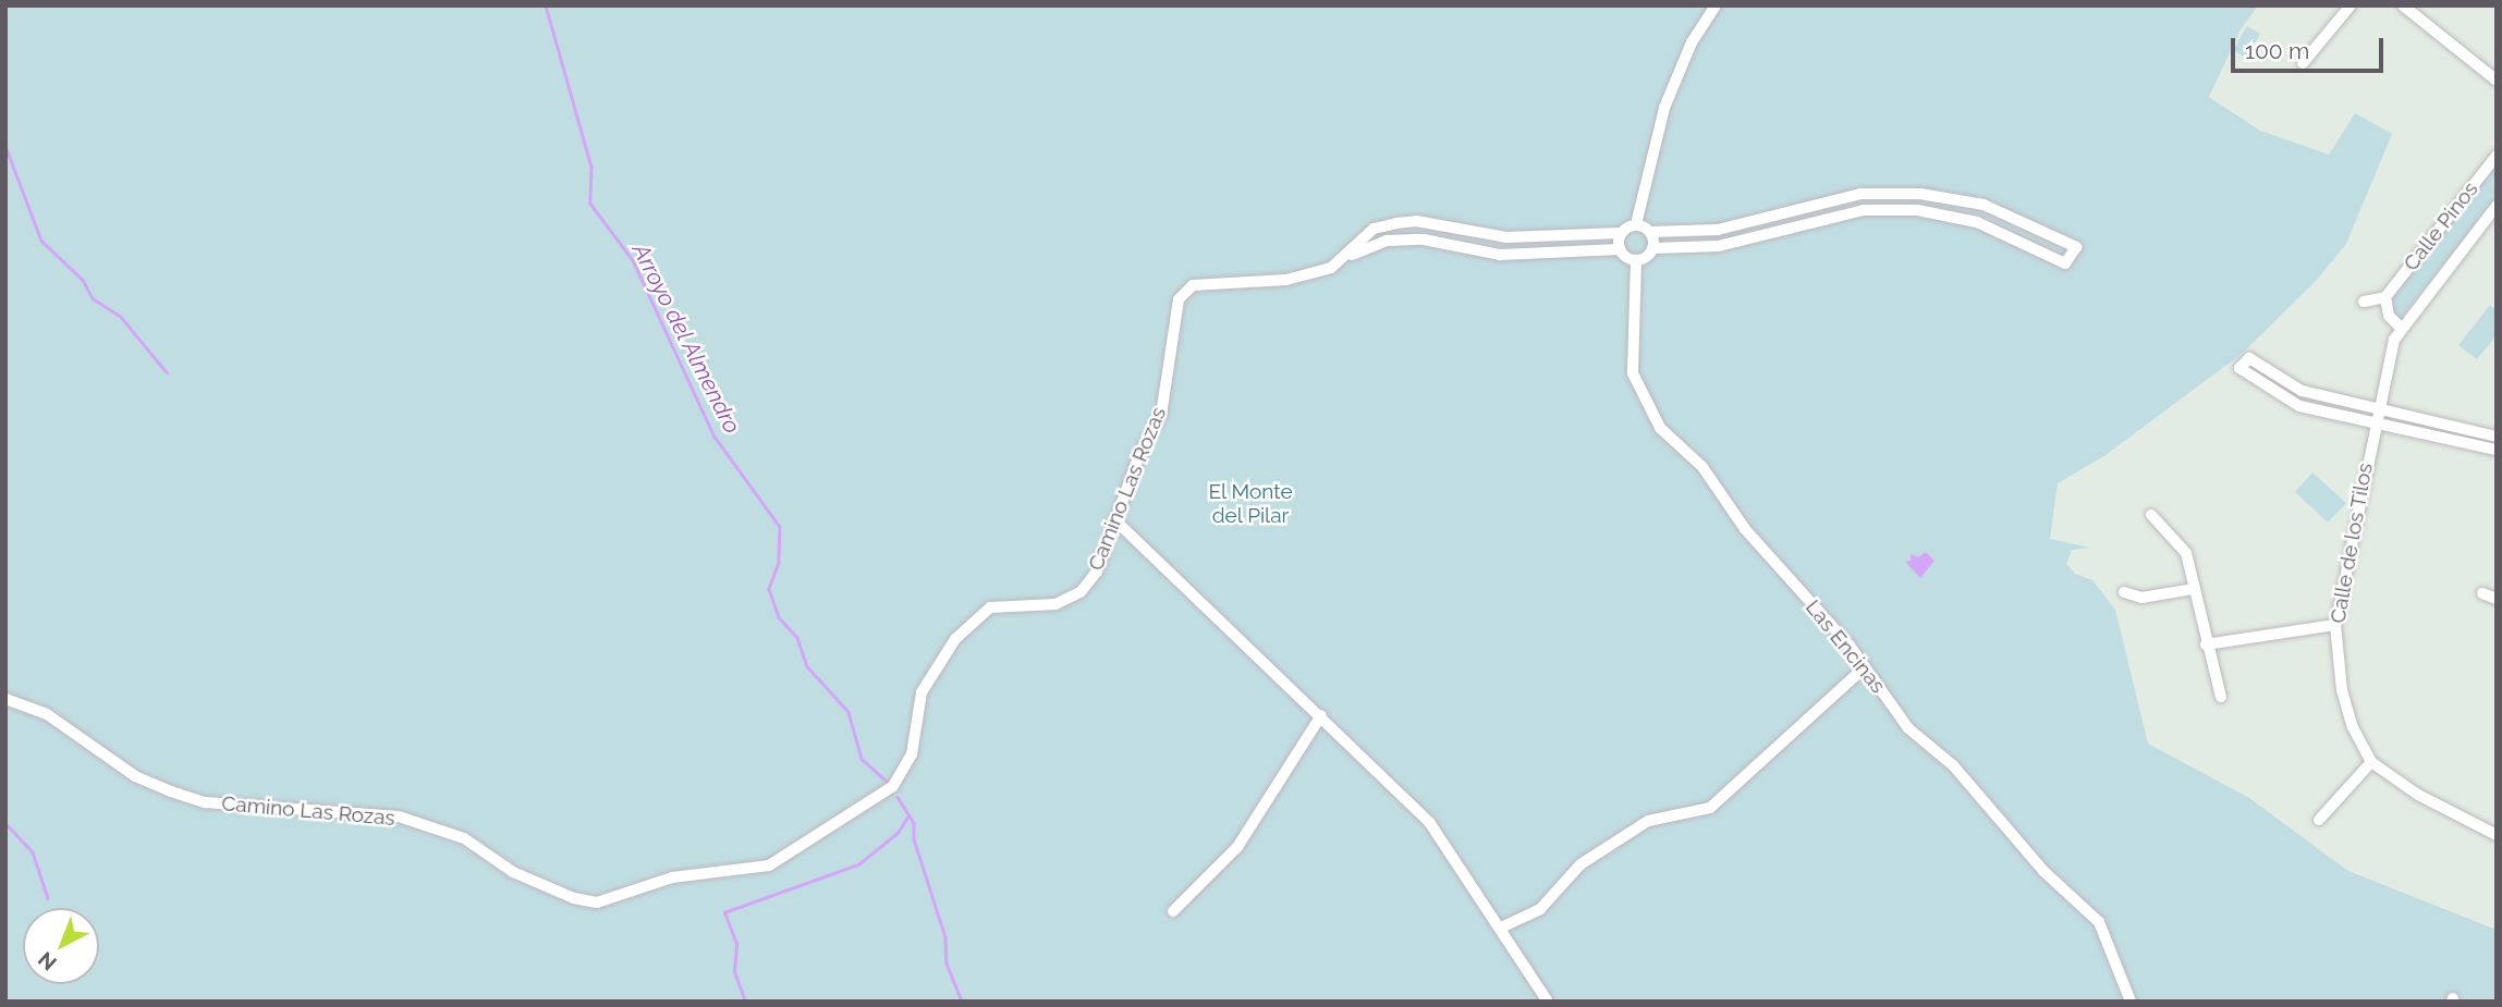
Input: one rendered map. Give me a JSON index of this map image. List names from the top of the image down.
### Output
{
  "streets": {
    "street": [
      "Calle Pinos",
      "Camino Las Rozas",
      "Calle de los Tilos",
      "Las Encinas"
    ]
  },
  "water": ["Arroyo del Almendro"],
  "parks": ["El Monte del Pilar"],
  "scale_bar": "100 m",
  "north": "bottom left"
}
